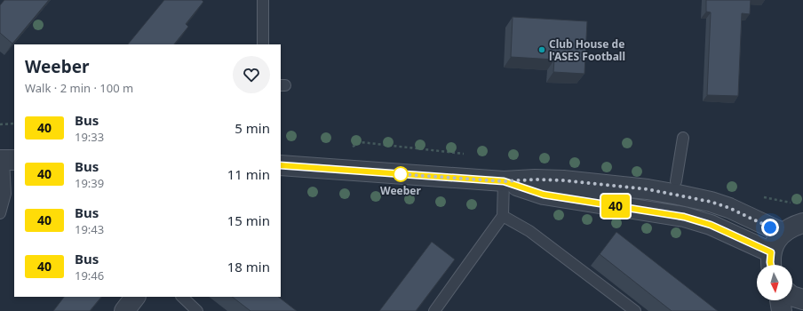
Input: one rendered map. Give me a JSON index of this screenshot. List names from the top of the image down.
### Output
{
  "places": ["Club House de l'ASES Football", "Weeber"],
  "lines": ["bus line 40"],
  "north": "bottom",
  "page": {
    "on_map": "40",
    "heading": ["Weeber", "Walk · 2 min · 100 m"],
    "list": [
      {
        "mark": "40",
        "name": "Bus",
        "note": "19:33",
        "value": "5 min"
      },
      {
        "mark": "40",
        "name": "Bus",
        "note": "19:39",
        "value": "11 min"
      },
      {
        "mark": "40",
        "name": "Bus",
        "note": "19:43",
        "value": "15 min"
      },
      {
        "mark": "40",
        "name": "Bus",
        "note": "19:46",
        "value": "18 min"
      }
    ]
  }
}
